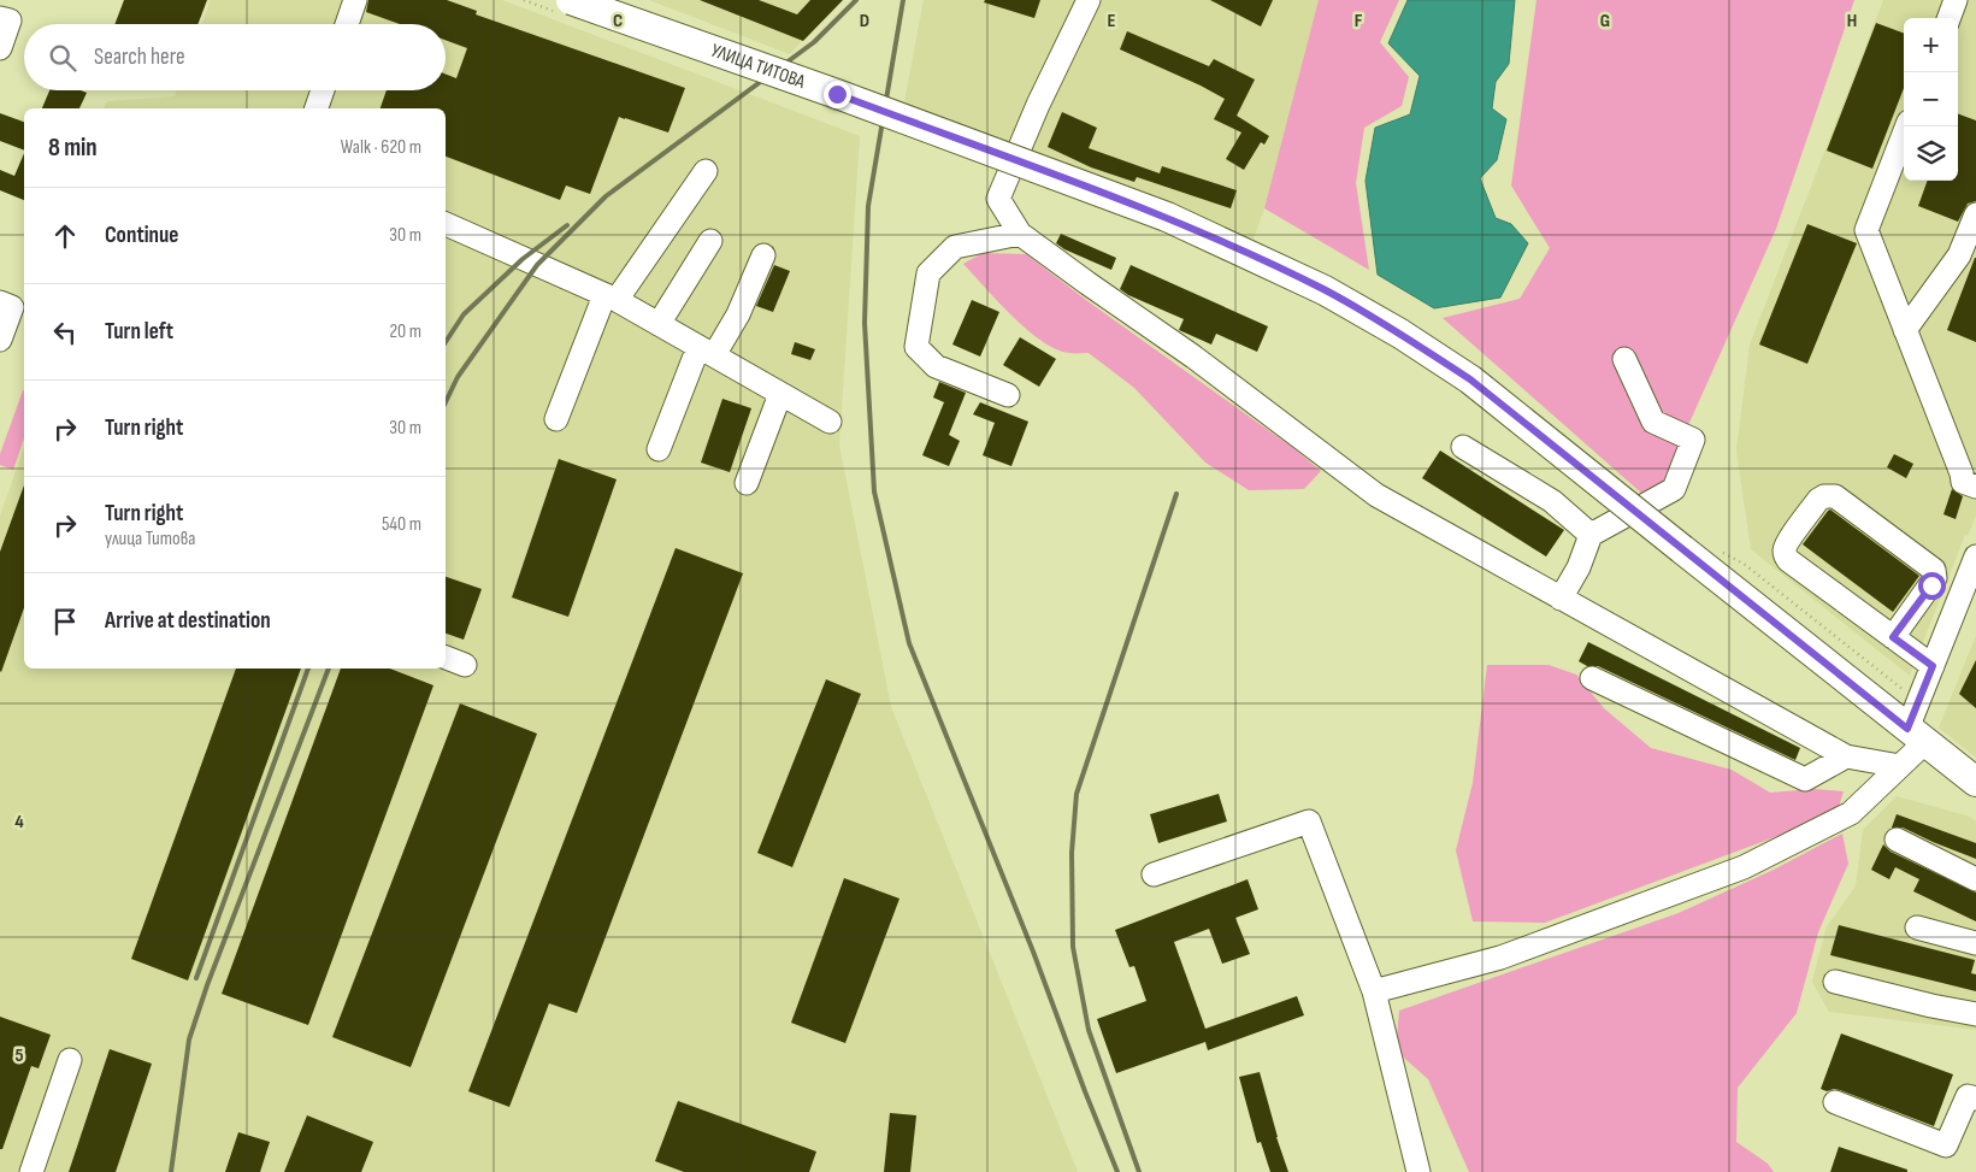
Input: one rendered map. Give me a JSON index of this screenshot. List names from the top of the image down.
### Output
{
  "streets": {
    "main road": ["УЛИЦА ТИТОВА"]
  },
  "page": {
    "map_buttons": ["+", "−"],
    "search": "Search here",
    "heading": ["8 min", "Walk · 620 m"],
    "list": [
      ["Continue", "30 m"],
      ["Turn left", "20 m"],
      ["Turn right", "30 m"],
      ["Turn right", "улица Титова", "540 m"],
      "Arrive at destination"
    ]
  },
  "grid": {
    "columns": [
      "C",
      "D",
      "E",
      "F",
      "G",
      "H"
    ],
    "rows": ["4", "5"]
  }
}
